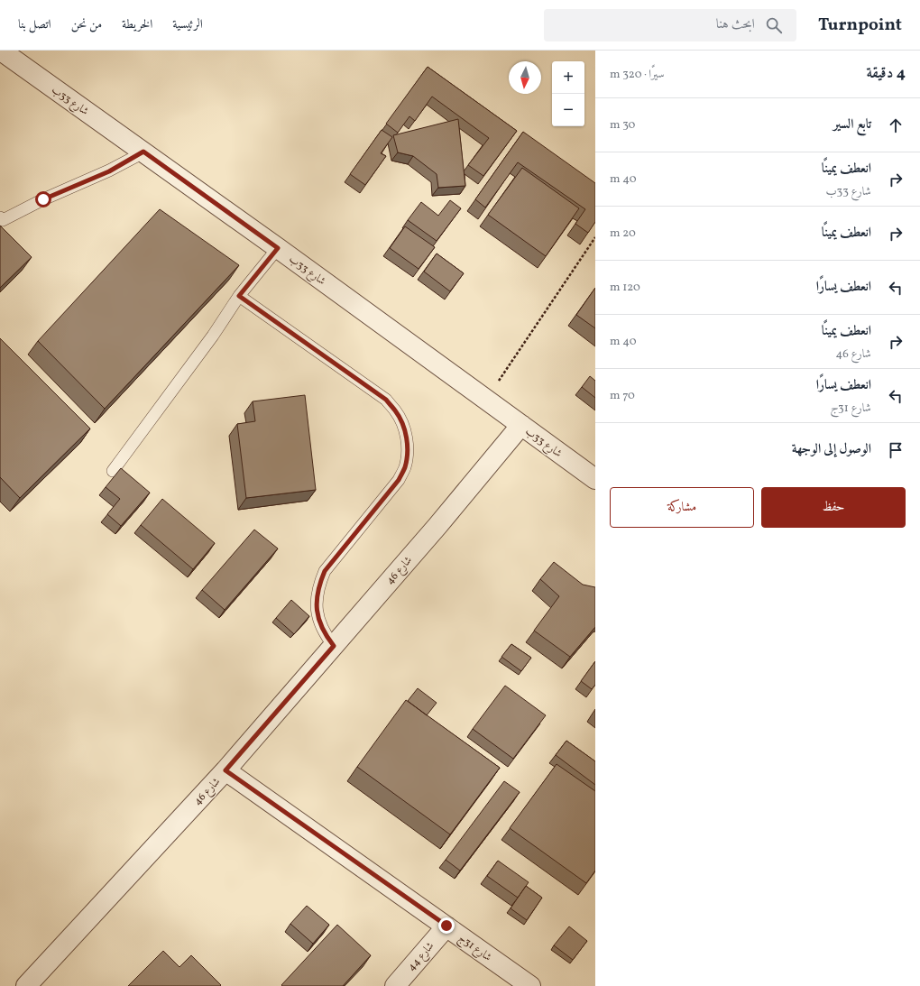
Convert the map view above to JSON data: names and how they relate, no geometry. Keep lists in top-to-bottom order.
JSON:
{
  "streets": {
    "street": [
      "شارع 33ب",
      "شارع 46",
      "شارع 31ج",
      "شارع 44"
    ]
  },
  "crossings": [
    ["شارع 33ب", "شارع 46"],
    ["شارع 46", "شارع 31ج"],
    ["شارع 31ج", "شارع 44"]
  ],
  "north": "bottom",
  "page": {
    "header": "Turnpoint",
    "search": "ابحث هنا",
    "nav": [
      "الرئيسية",
      "الخريطة",
      "من نحن",
      "اتصل بنا"
    ],
    "heading": ["4 دقيقة", "سيرًا · 320 m"],
    "map_buttons": ["+", "−"],
    "list": [
      ["تابع السير", "30 m"],
      ["انعطف يمينًا", "شارع 33ب", "40 m"],
      ["انعطف يمينًا", "20 m"],
      ["انعطف يسارًا", "120 m"],
      ["انعطف يمينًا", "شارع 46", "40 m"],
      ["انعطف يسارًا", "شارع 31ج", "70 m"],
      "الوصول إلى الوجهة"
    ],
    "buttons": ["حفظ", "مشاركة"]
  }
}
